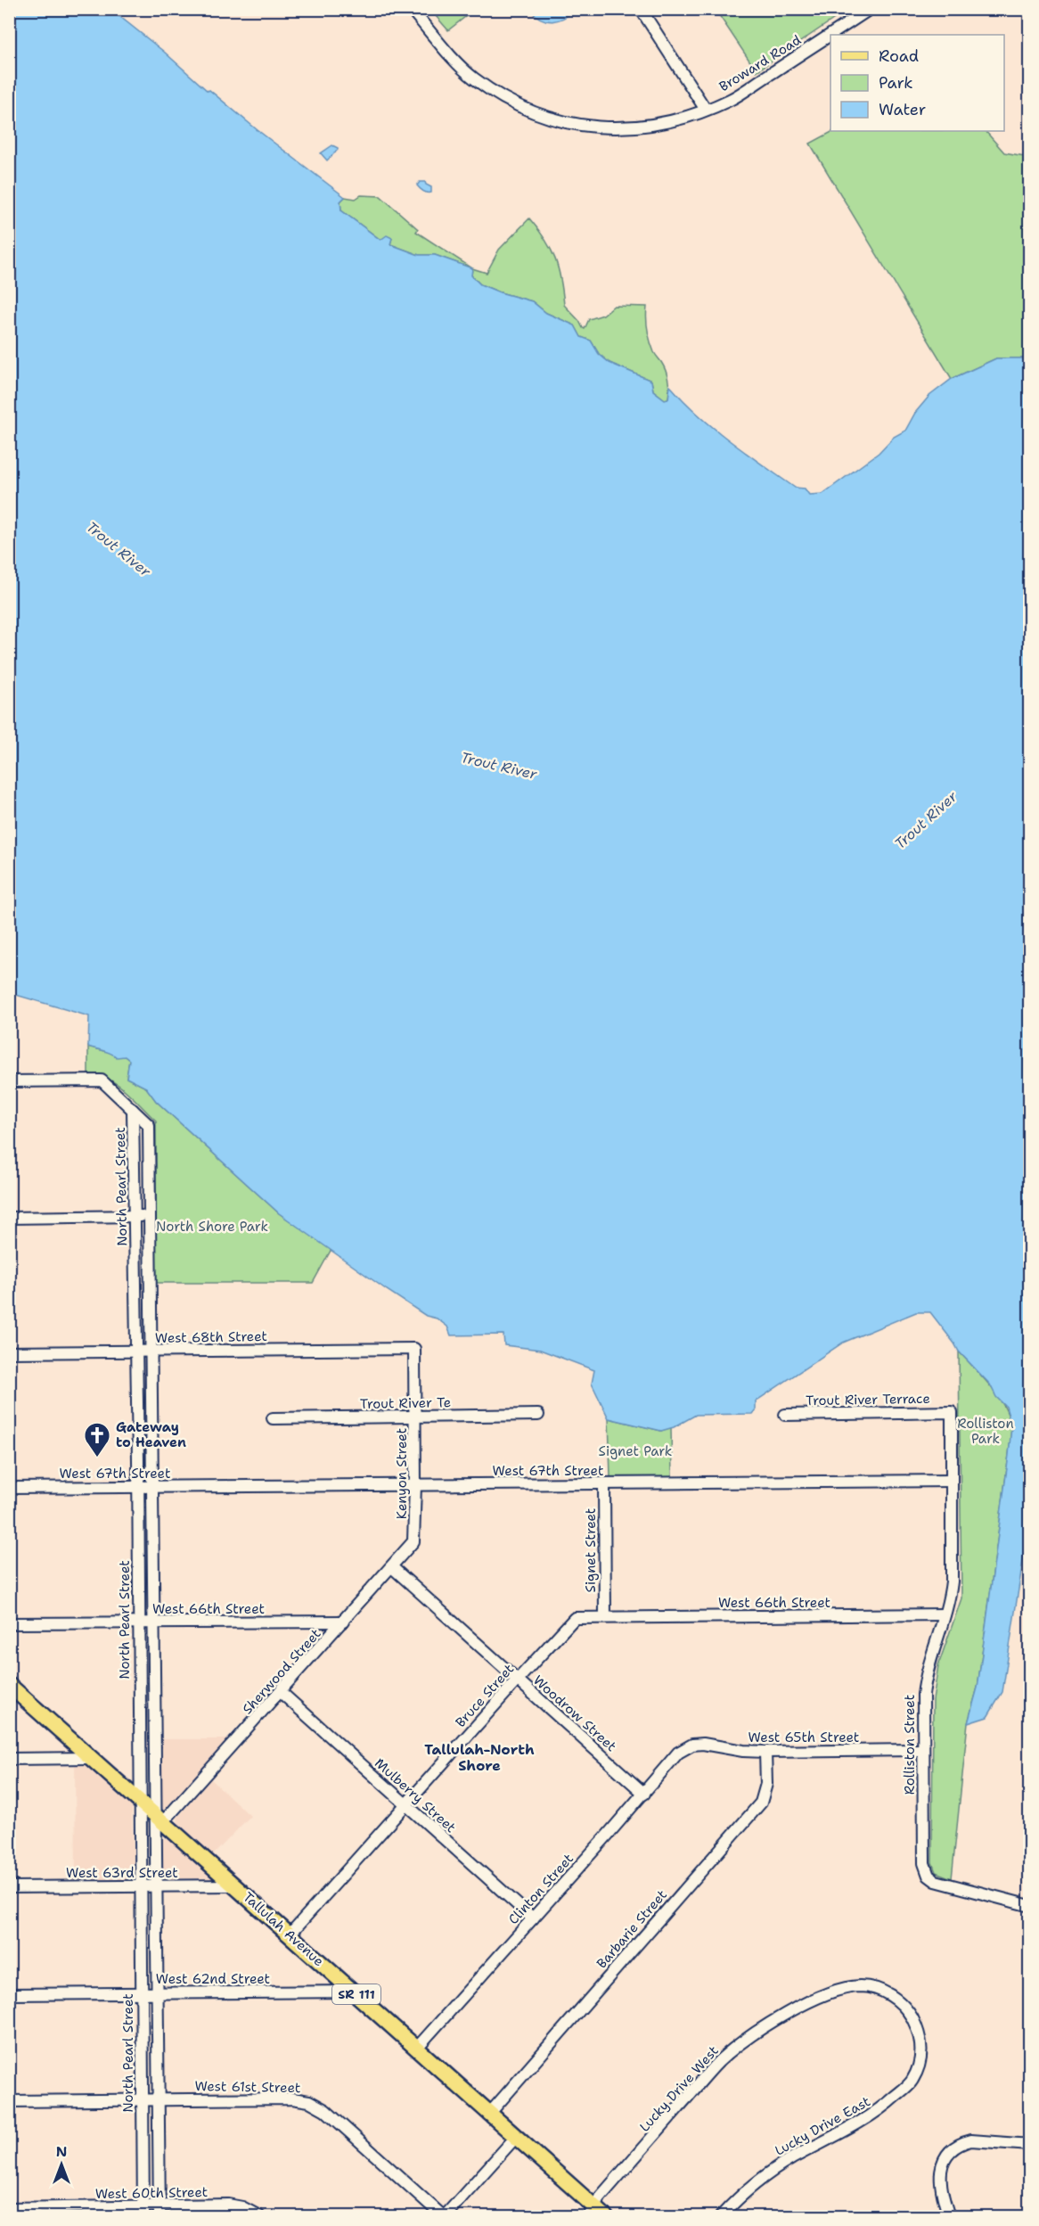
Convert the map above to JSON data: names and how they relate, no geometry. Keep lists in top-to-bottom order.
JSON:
{
  "streets": {
    "main road": ["Tallulah Avenue", "SR 111"],
    "street": [
      "Broward Road",
      "North Pearl Street",
      "West 68th Street",
      "Trout River Terrace",
      "Trout River Te",
      "West 67th Street",
      "Kenyon Street",
      "Signet Street",
      "West 66th Street",
      "Sherwood Street",
      "Bruce Street",
      "Woodrow Street",
      "West 65th Street",
      "Rolliston Street",
      "Mulberry Street",
      "West 63rd Street",
      "Clinton Street",
      "Barbarie Street",
      "West 62nd Street",
      "West 61st Street",
      "Lucky Drive West",
      "Lucky Drive East",
      "West 60th Street"
    ]
  },
  "crossings": [
    ["North Pearl Street", "West 68th Street"],
    ["North Pearl Street", "West 67th Street"],
    ["North Pearl Street", "West 66th Street"],
    ["North Pearl Street", "Sherwood Street"],
    ["North Pearl Street", "West 63rd Street"],
    ["North Pearl Street", "Tallulah Avenue"],
    ["North Pearl Street", "West 62nd Street"],
    ["North Pearl Street", "West 61st Street"],
    ["North Pearl Street", "West 60th Street"],
    ["West 68th Street", "Kenyon Street"],
    ["Trout River Terrace", "West 67th Street"],
    ["Trout River Te", "Kenyon Street"],
    ["West 67th Street", "Kenyon Street"],
    ["West 67th Street", "Signet Street"],
    ["Kenyon Street", "Sherwood Street"],
    ["Signet Street", "West 66th Street"],
    ["Signet Street", "Bruce Street"],
    ["West 66th Street", "Sherwood Street"],
    ["West 66th Street", "Bruce Street"],
    ["West 66th Street", "Rolliston Street"],
    ["Sherwood Street", "Woodrow Street"],
    ["Sherwood Street", "Mulberry Street"],
    ["Sherwood Street", "Tallulah Avenue"],
    ["Bruce Street", "Woodrow Street"],
    ["Bruce Street", "Mulberry Street"],
    ["Bruce Street", "Tallulah Avenue"],
    ["Woodrow Street", "Clinton Street"],
    ["West 65th Street", "Rolliston Street"],
    ["West 65th Street", "Clinton Street"],
    ["West 65th Street", "Barbarie Street"],
    ["Mulberry Street", "Clinton Street"],
    ["West 63rd Street", "Tallulah Avenue"],
    ["Clinton Street", "Tallulah Avenue"],
    ["Tallulah Avenue", "Barbarie Street"],
    ["Tallulah Avenue", "West 62nd Street"],
    ["Tallulah Avenue", "Lucky Drive West"],
    ["Lucky Drive West", "Lucky Drive East"]
  ],
  "districts": ["Tallulah-North Shore"],
  "water": ["Trout River"],
  "parks": ["North Shore Park", "Rolliston Park", "Signet Park"],
  "places": {
    "church": ["Gateway to Heaven"]
  },
  "legend": ["Road", "Park", "Water"],
  "north": "top"
}
